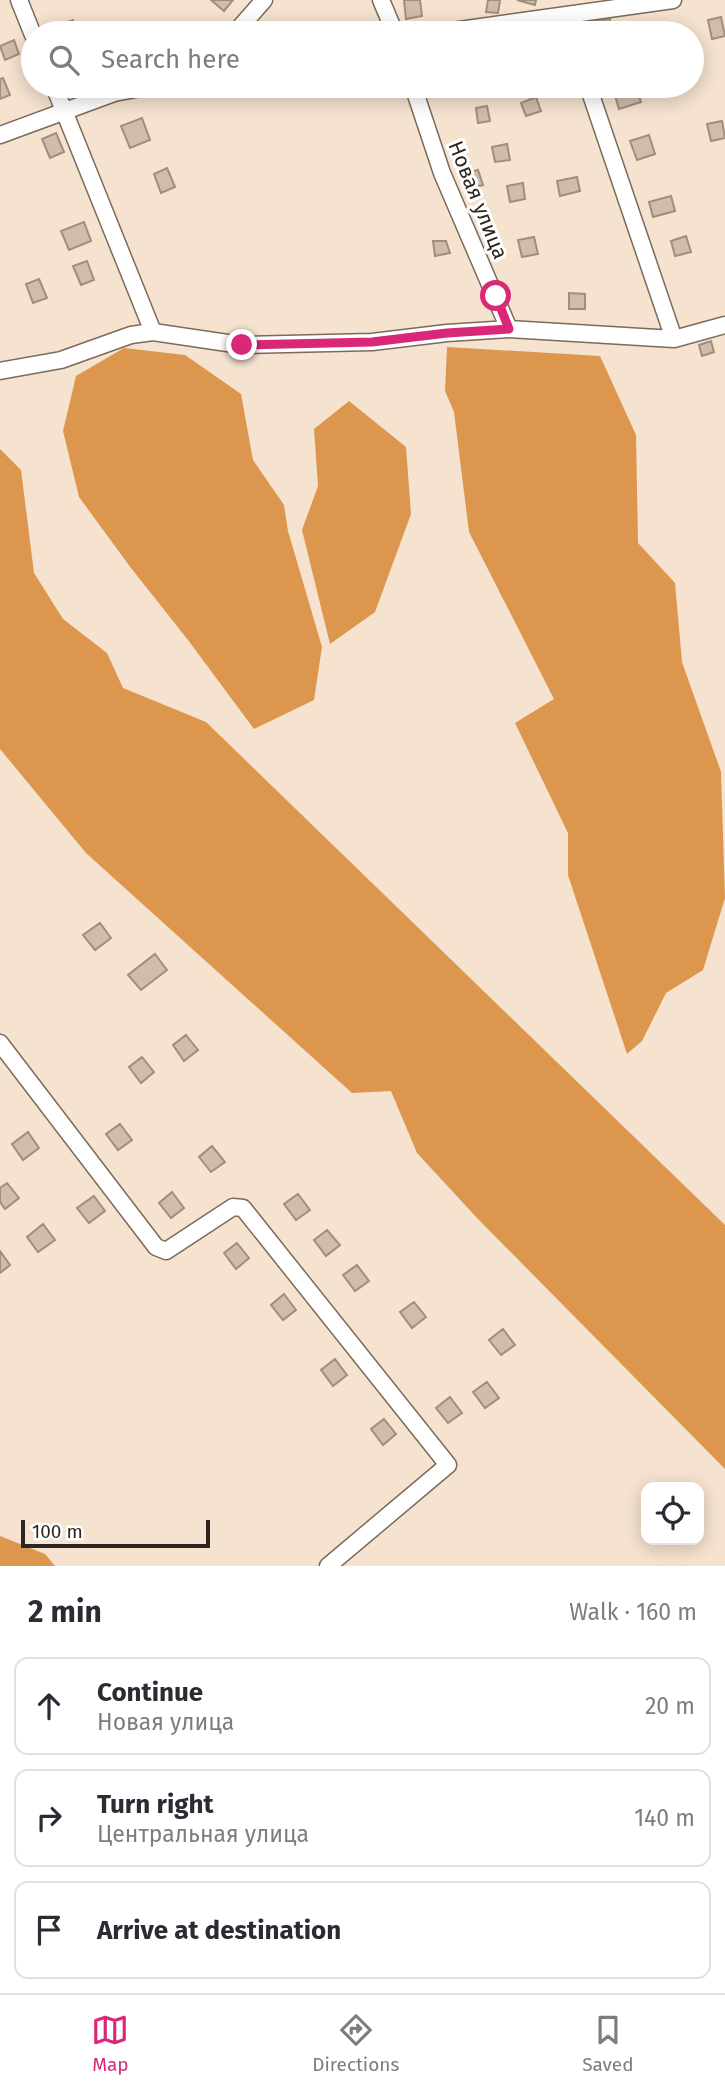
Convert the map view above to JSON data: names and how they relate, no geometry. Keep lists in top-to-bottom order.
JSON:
{
  "streets": {
    "street": ["Новая улица"]
  },
  "scale_bar": "100 m",
  "page": {
    "search": "Search here",
    "scale": "100 m",
    "heading": ["2 min", "Walk · 160 m"],
    "list": [
      ["Continue", "Новая улица", "20 m"],
      ["Turn right", "Центральная улица", "140 m"],
      "Arrive at destination"
    ],
    "nav": ["Map", "Directions", "Saved"]
  }
}
